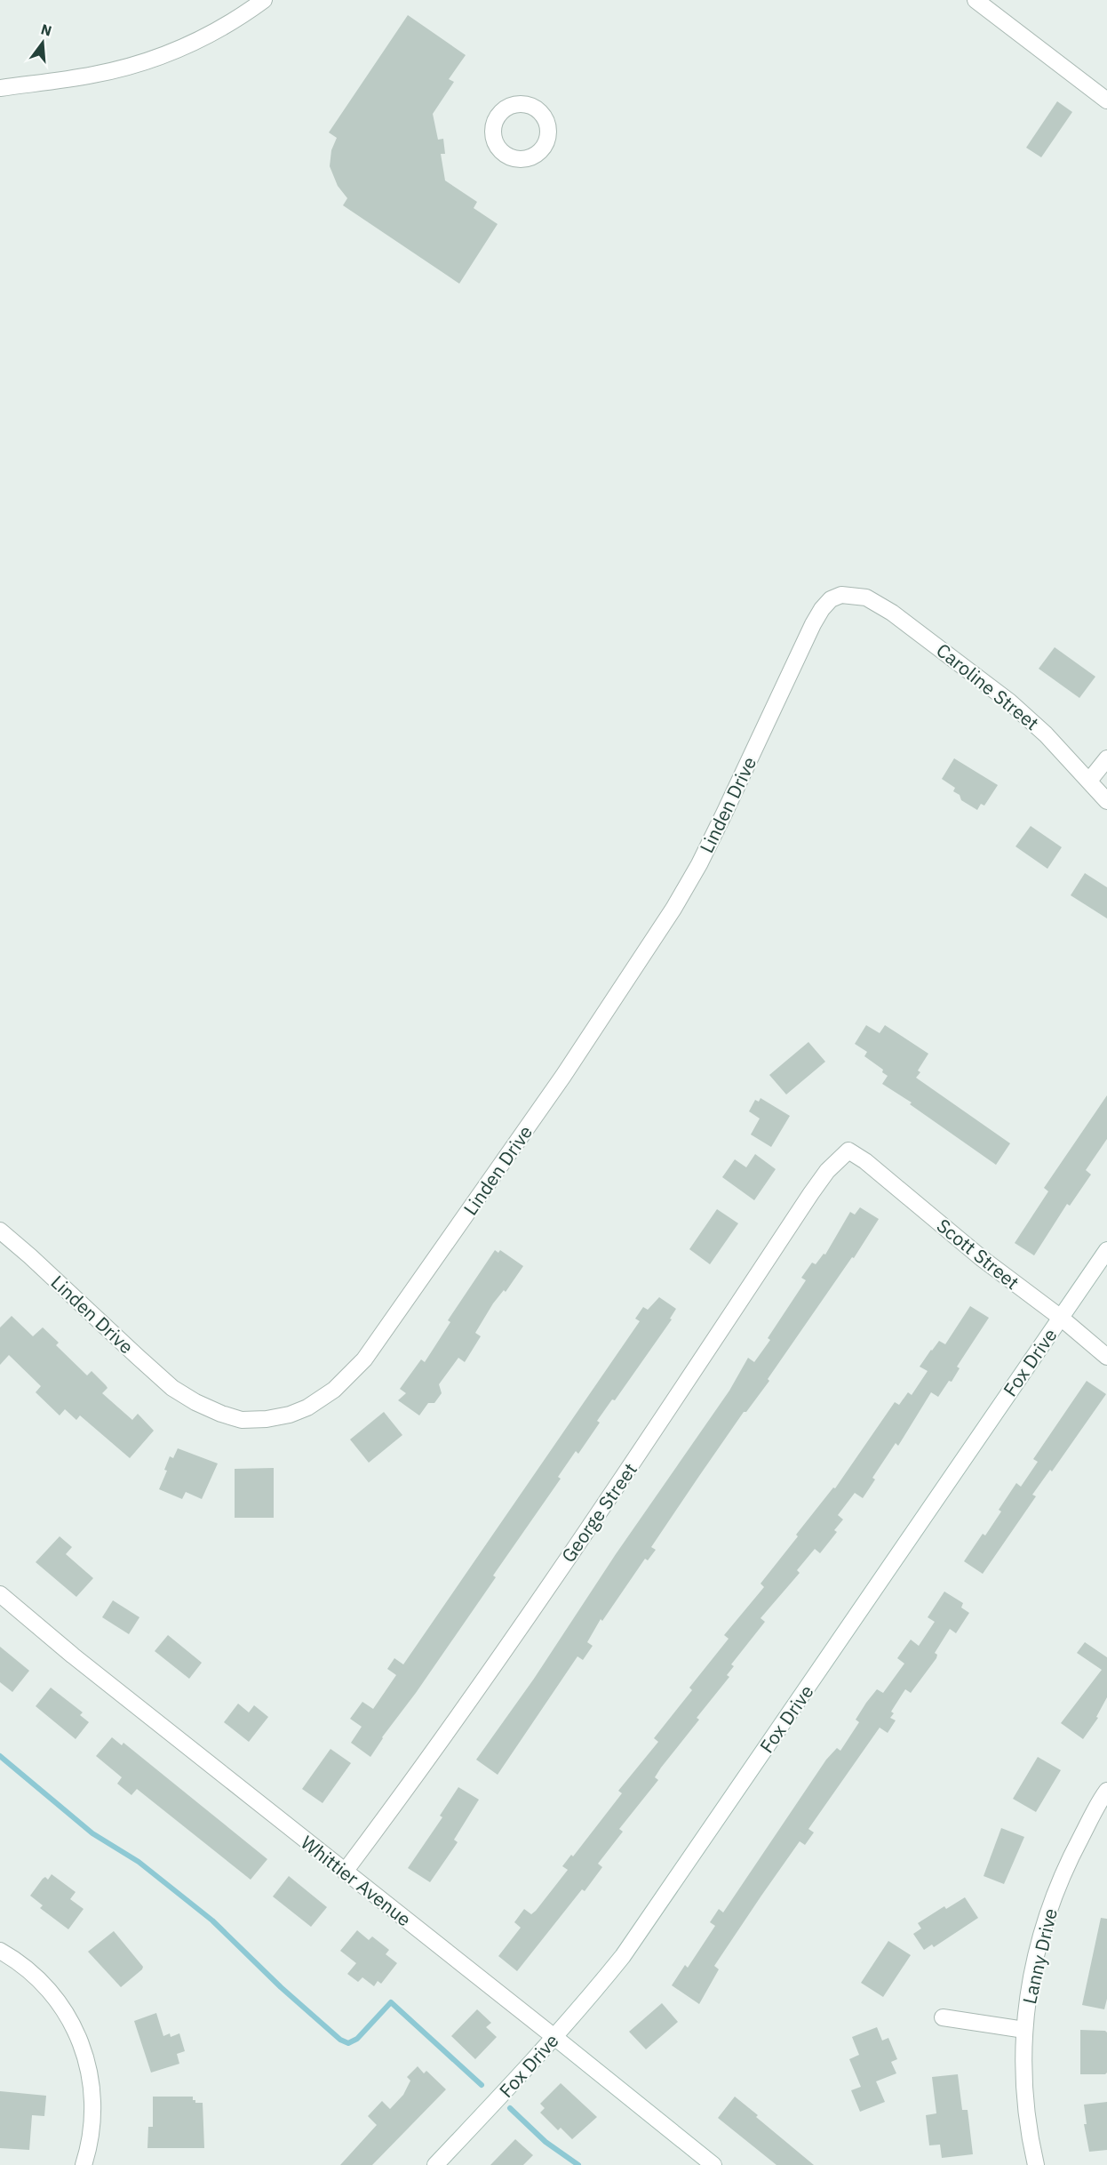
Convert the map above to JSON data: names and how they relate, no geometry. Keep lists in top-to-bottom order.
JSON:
{
  "streets": {
    "street": [
      "Caroline Street",
      "Linden Drive",
      "Scott Street",
      "Fox Drive",
      "George Street",
      "Whittier Avenue",
      "Lanny Drive"
    ]
  },
  "crossings": [
    ["Caroline Street", "Linden Drive"],
    ["Scott Street", "Fox Drive"],
    ["Scott Street", "George Street"],
    ["Fox Drive", "Whittier Avenue"],
    ["George Street", "Whittier Avenue"]
  ],
  "north": "top"
}
